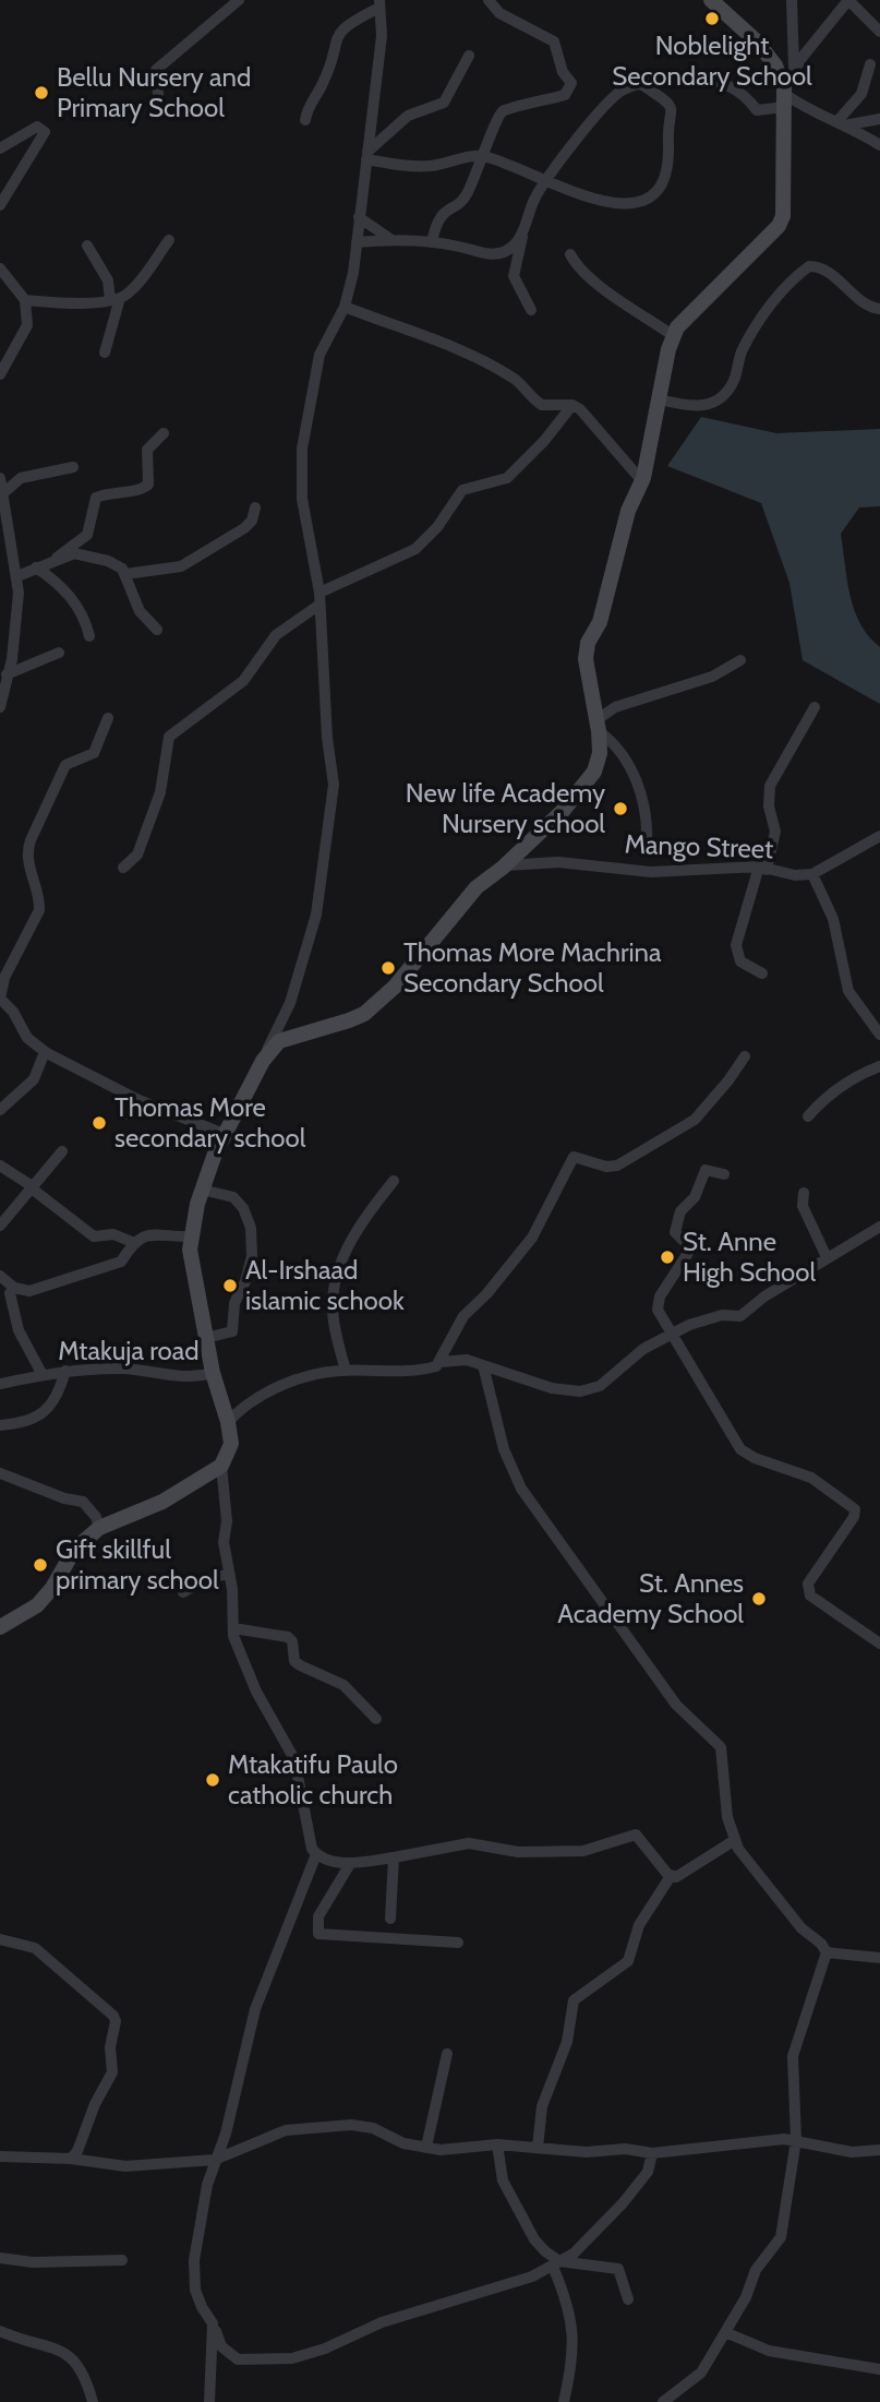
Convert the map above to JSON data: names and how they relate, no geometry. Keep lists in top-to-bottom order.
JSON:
{
  "streets": {
    "street": ["Mango Street", "Mtakuja road"]
  },
  "places": [
    "Noblelight Secondary School",
    "Bellu Nursery and Primary School",
    "New life Academy Nursery school",
    "Thomas More Machrina Secondary School",
    "Thomas More secondary school",
    "St. Anne High School",
    "Al-Irshaad islamic schook",
    "Gift skillful primary school",
    "St. Annes Academy School",
    "Mtakatifu Paulo catholic church"
  ]
}
